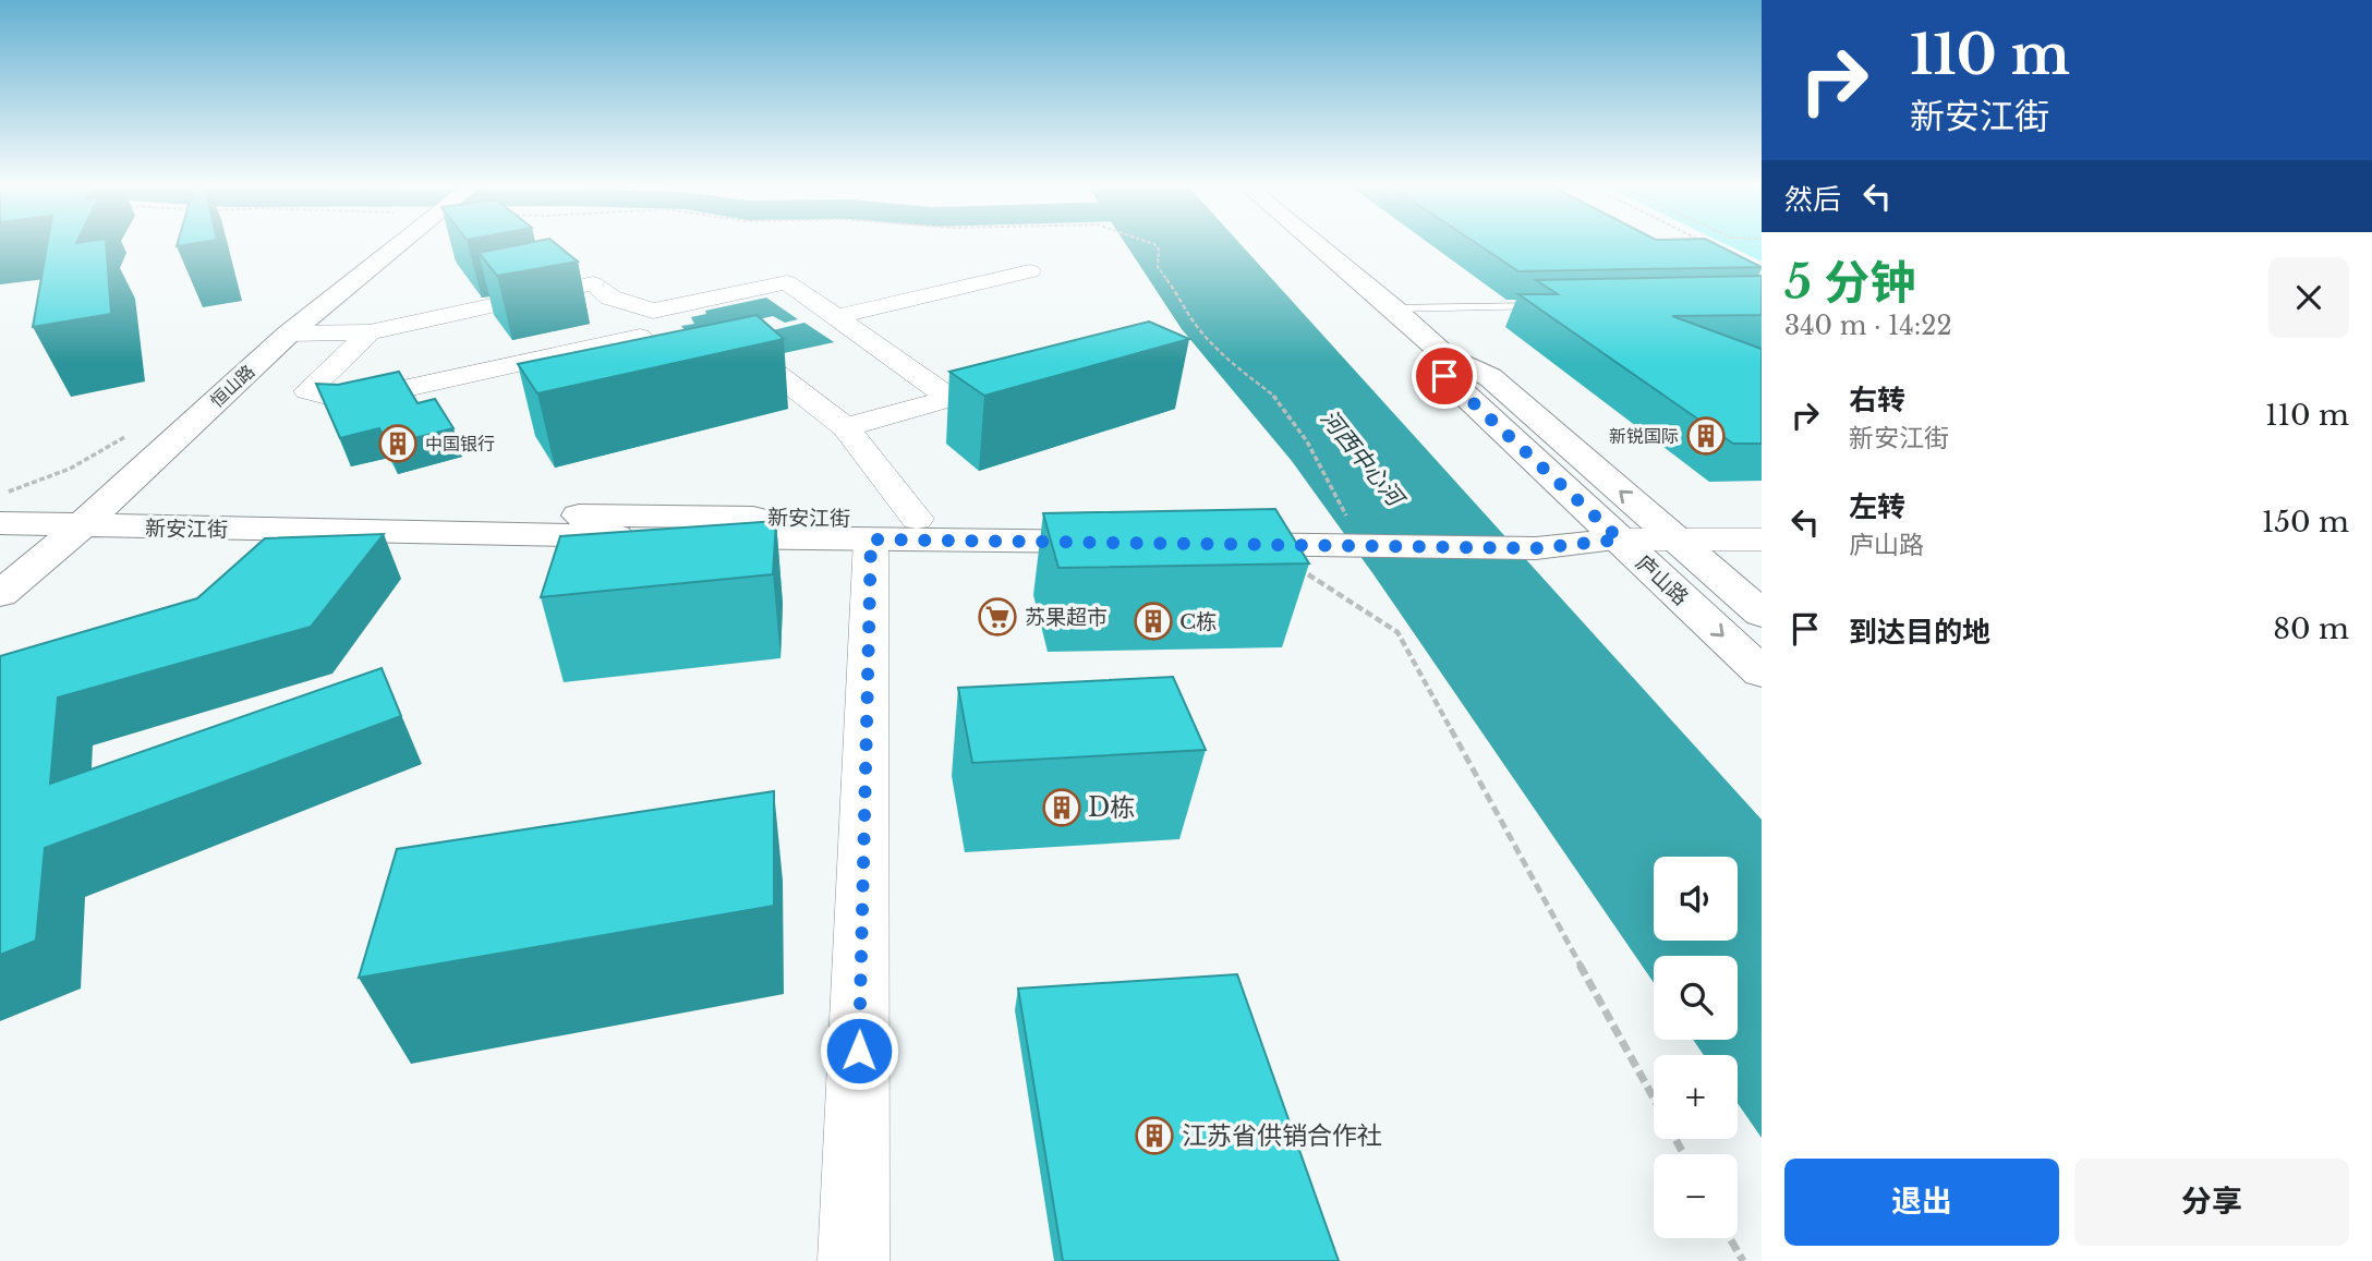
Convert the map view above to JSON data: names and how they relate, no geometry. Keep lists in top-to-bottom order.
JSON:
{
  "streets": {
    "street": ["恒山路", "新安江街", "庐山路"]
  },
  "crossings": [
    ["恒山路", "新安江街"]
  ],
  "water": ["河西中心河"],
  "places": {
    "building": [
      "新锐国际",
      "中国银行",
      "C栋",
      "D栋",
      "江苏省供销合作社"
    ],
    "supermarket": ["苏果超市"]
  },
  "page": {
    "turn": ["110 m", "新安江街"],
    "then": "然后",
    "heading": ["5 分钟", "340 m · 14:22"],
    "list": [
      {
        "name": "右转",
        "note": "新安江街",
        "value": "110 m"
      },
      {
        "name": "左转",
        "note": "庐山路",
        "value": "150 m"
      },
      {
        "name": "到达目的地",
        "value": "80 m"
      }
    ],
    "map_buttons": ["+", "−"],
    "buttons": ["退出", "分享"]
  }
}
